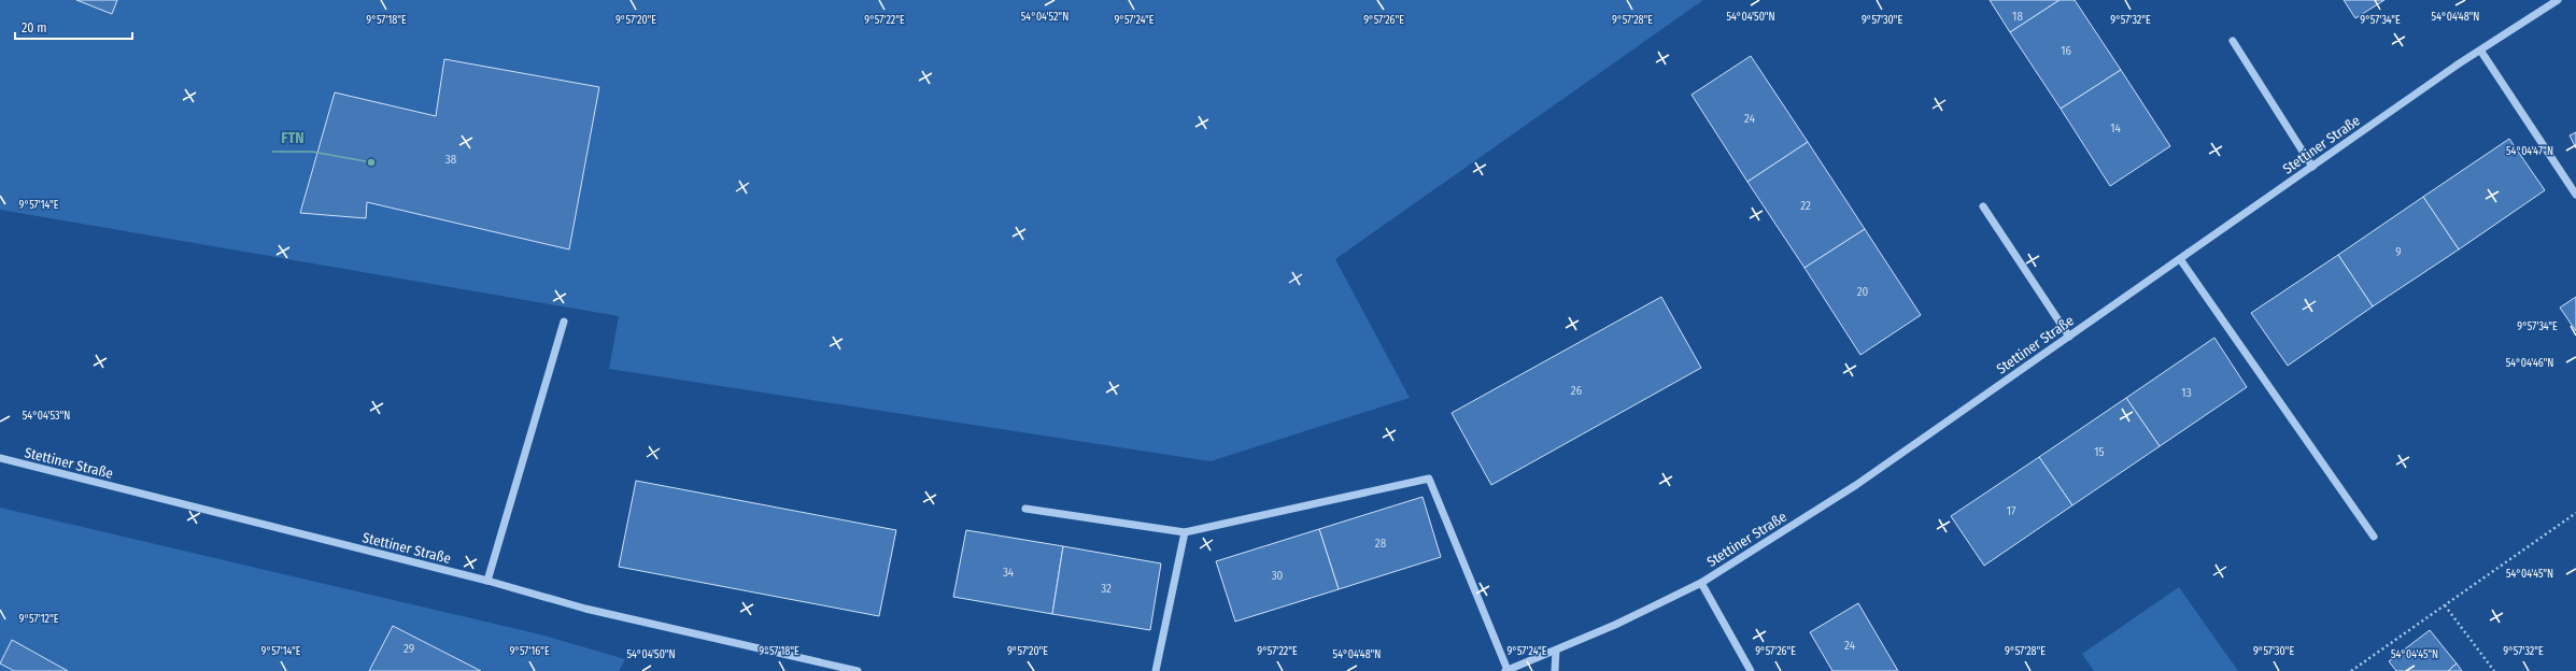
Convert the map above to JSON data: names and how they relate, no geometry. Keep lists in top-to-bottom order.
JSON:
{
  "streets": {
    "street": ["Stettiner Straße"]
  },
  "places": ["FTN"],
  "house_numbers": [
    "18",
    "16",
    "24",
    "14",
    "38",
    "22",
    "9",
    "20",
    "26",
    "13",
    "15",
    "17",
    "28",
    "34",
    "30",
    "32",
    "24",
    "29"
  ],
  "scale_bar": "20 m",
  "coordinates": [
    "54°04'48\"N",
    "54°04'52\"N",
    "54°04'50\"N",
    "9°57'18\"E",
    "9°57'20\"E",
    "9°57'22\"E",
    "9°57'24\"E",
    "9°57'26\"E",
    "9°57'28\"E",
    "9°57'30\"E",
    "9°57'32\"E",
    "9°57'34\"E",
    "54°04'47\"N",
    "9°57'14\"E",
    "54°04'46\"N",
    "54°04'53\"N",
    "54°04'45\"N",
    "9°57'12\"E",
    "9°57'16\"E"
  ]
}
